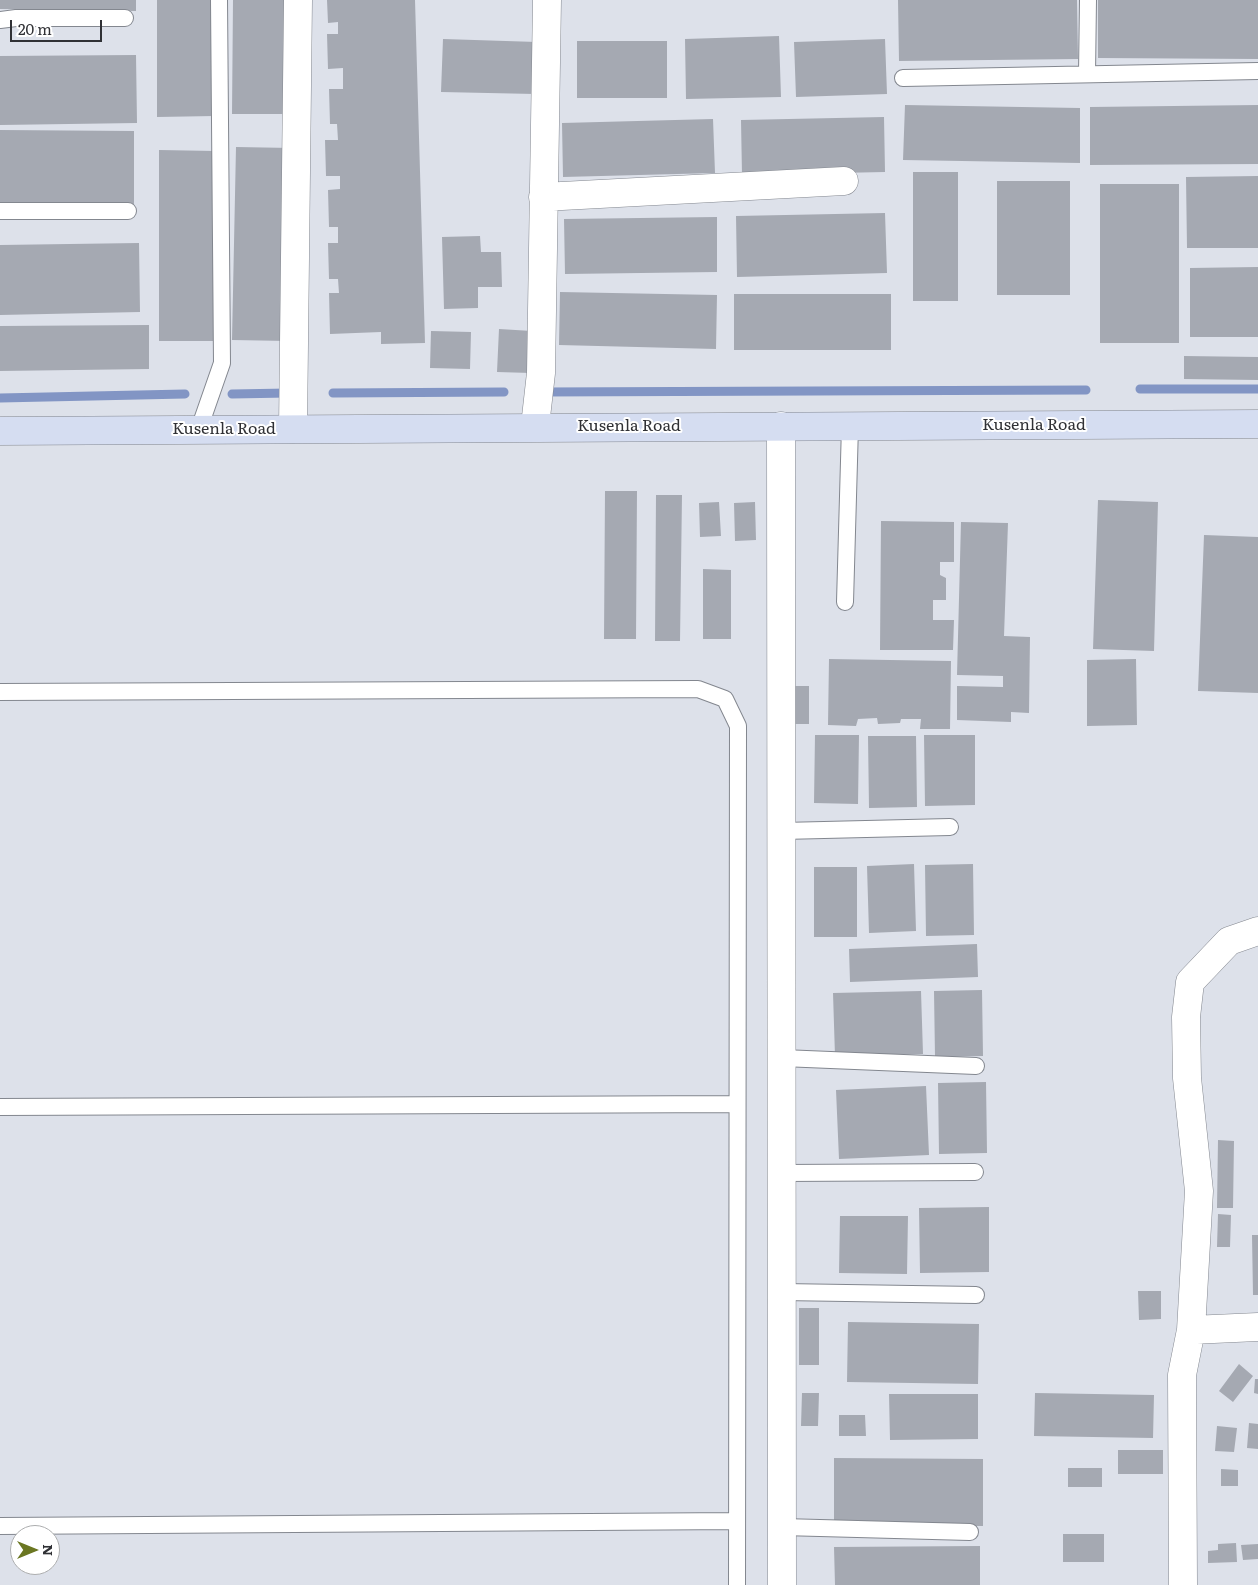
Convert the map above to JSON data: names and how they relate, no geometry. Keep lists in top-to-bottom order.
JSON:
{
  "streets": {
    "main road": ["Kusenla Road"]
  },
  "scale_bar": "20 m",
  "north": "right"
}
